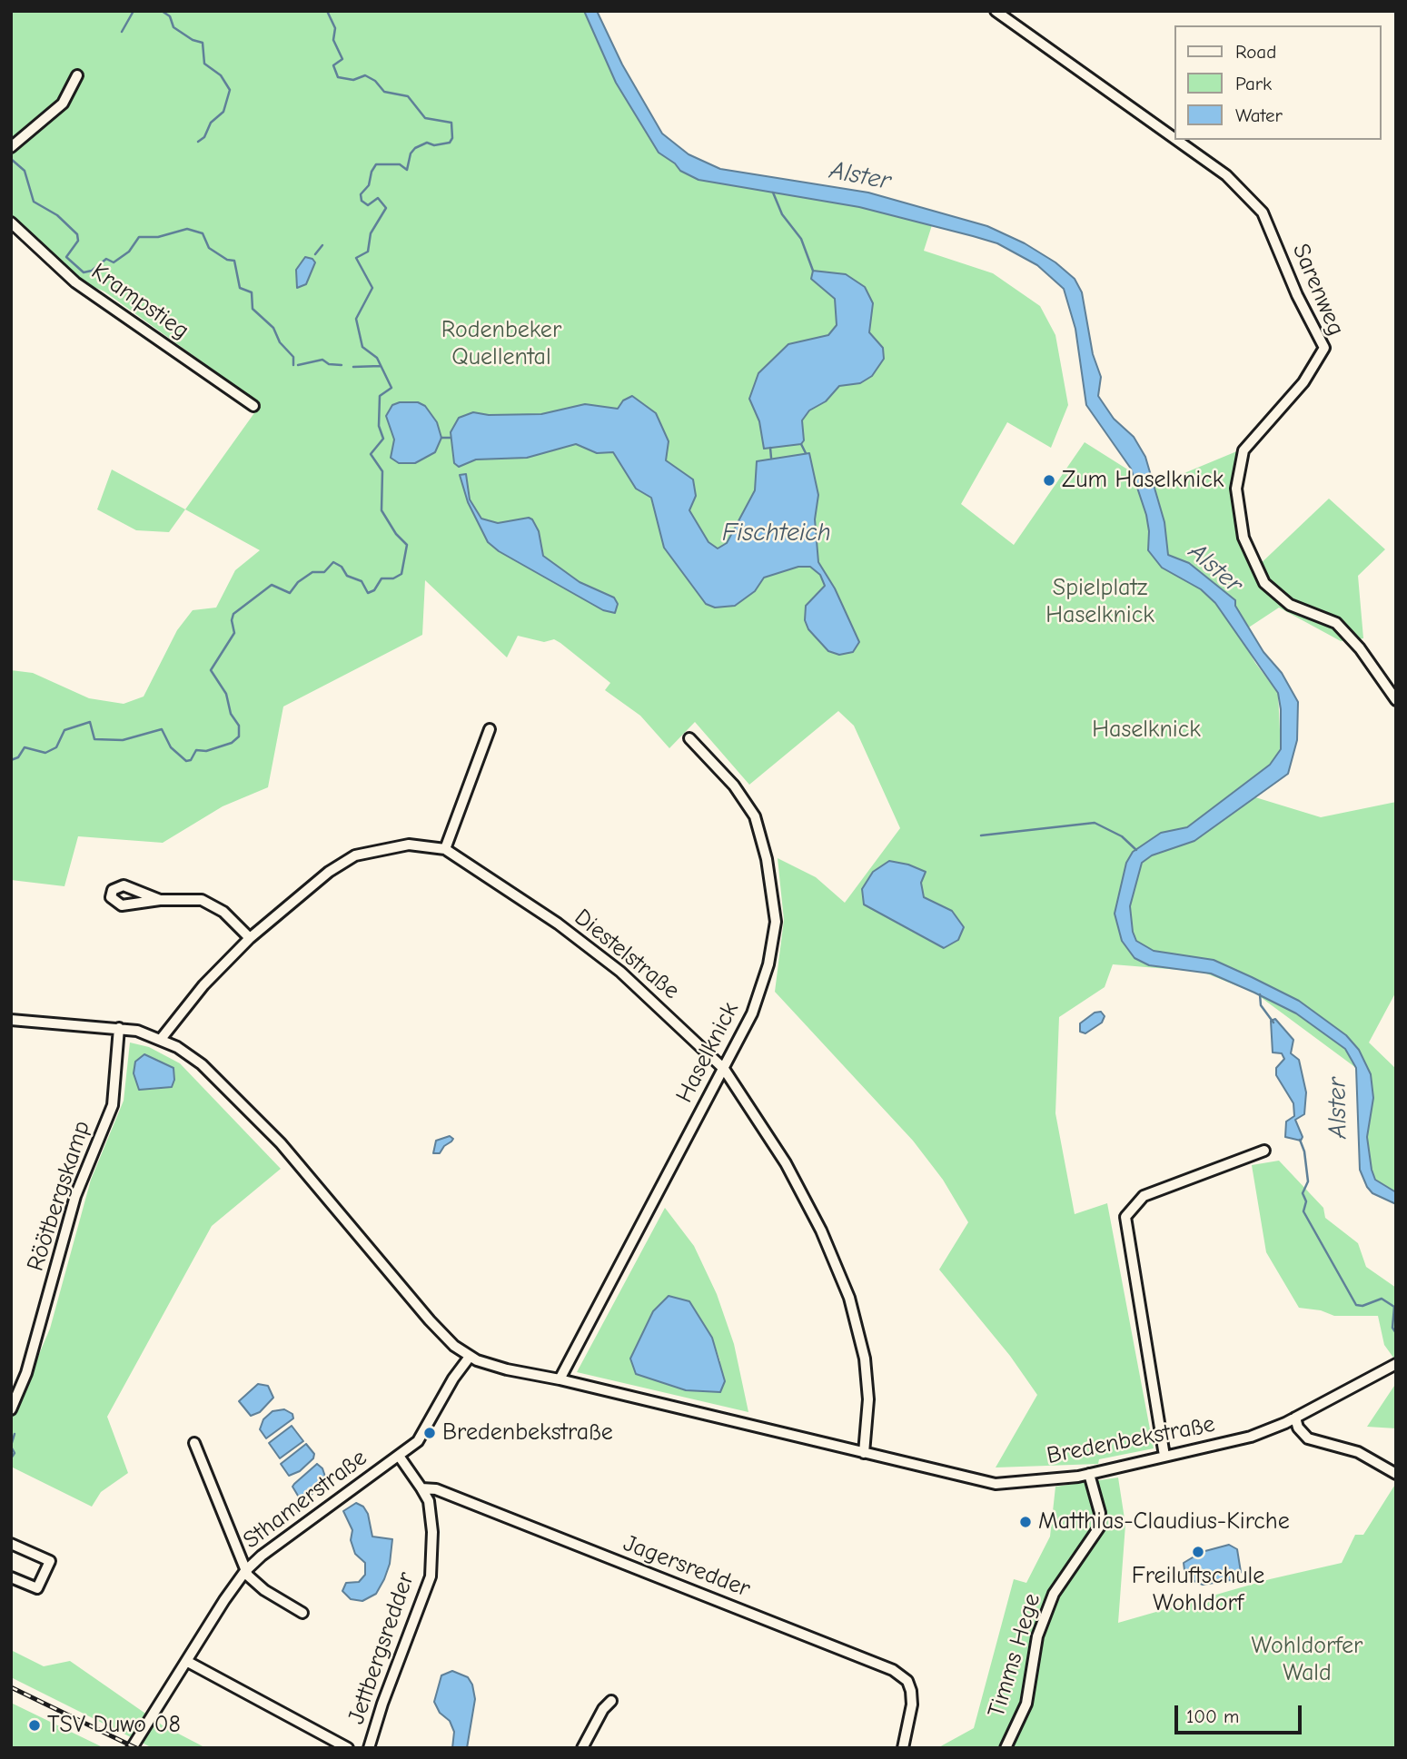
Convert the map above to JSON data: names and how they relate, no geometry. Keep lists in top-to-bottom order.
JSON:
{
  "streets": {
    "street": [
      "Sarenweg",
      "Krampstieg",
      "Diestelstraße",
      "Haselknick",
      "Röötbergskamp",
      "Bredenbekstraße",
      "Sthamerstraße",
      "Jagersredder",
      "Jettbergsredder",
      "Timms Hege"
    ]
  },
  "crossings": [
    ["Diestelstraße", "Haselknick"],
    ["Diestelstraße", "Bredenbekstraße"],
    ["Haselknick", "Bredenbekstraße"],
    ["Röötbergskamp", "Bredenbekstraße"],
    ["Bredenbekstraße", "Sthamerstraße"],
    ["Bredenbekstraße", "Timms Hege"],
    ["Jagersredder", "Jettbergsredder"]
  ],
  "water": ["Alster", "Fischteich"],
  "parks": [
    "Rodenbeker Quellental",
    "Spielplatz Haselknick",
    "Haselknick",
    "Wohldorfer Wald"
  ],
  "places": [
    "Zum Haselknick",
    "Bredenbekstraße",
    "Matthias-Claudius-Kirche",
    "Freiluftschule Wohldorf",
    "TSV Duwo 08"
  ],
  "legend": ["Road", "Park", "Water"],
  "scale_bar": "100 m"
}
